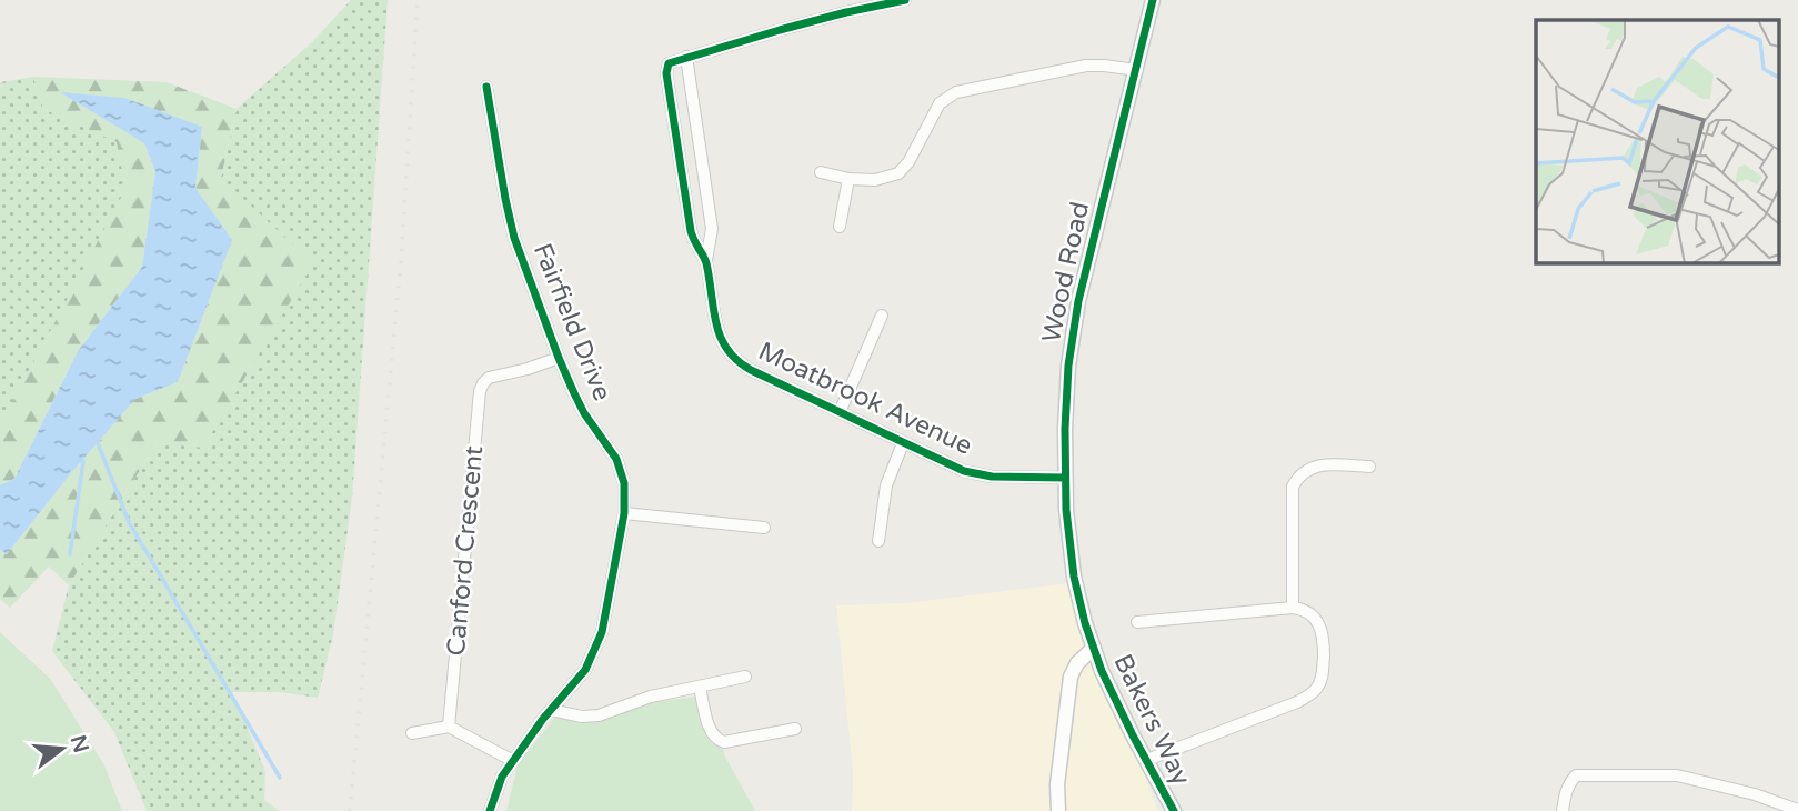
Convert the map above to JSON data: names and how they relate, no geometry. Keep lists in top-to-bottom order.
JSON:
{
  "streets": {
    "street": [
      "Wood Road",
      "Fairfield Drive",
      "Moatbrook Avenue",
      "Canford Crescent",
      "Bakers Way"
    ]
  },
  "crossings": [
    ["Wood Road", "Moatbrook Avenue"],
    ["Wood Road", "Bakers Way"],
    ["Fairfield Drive", "Canford Crescent"]
  ],
  "north": "right"
}
